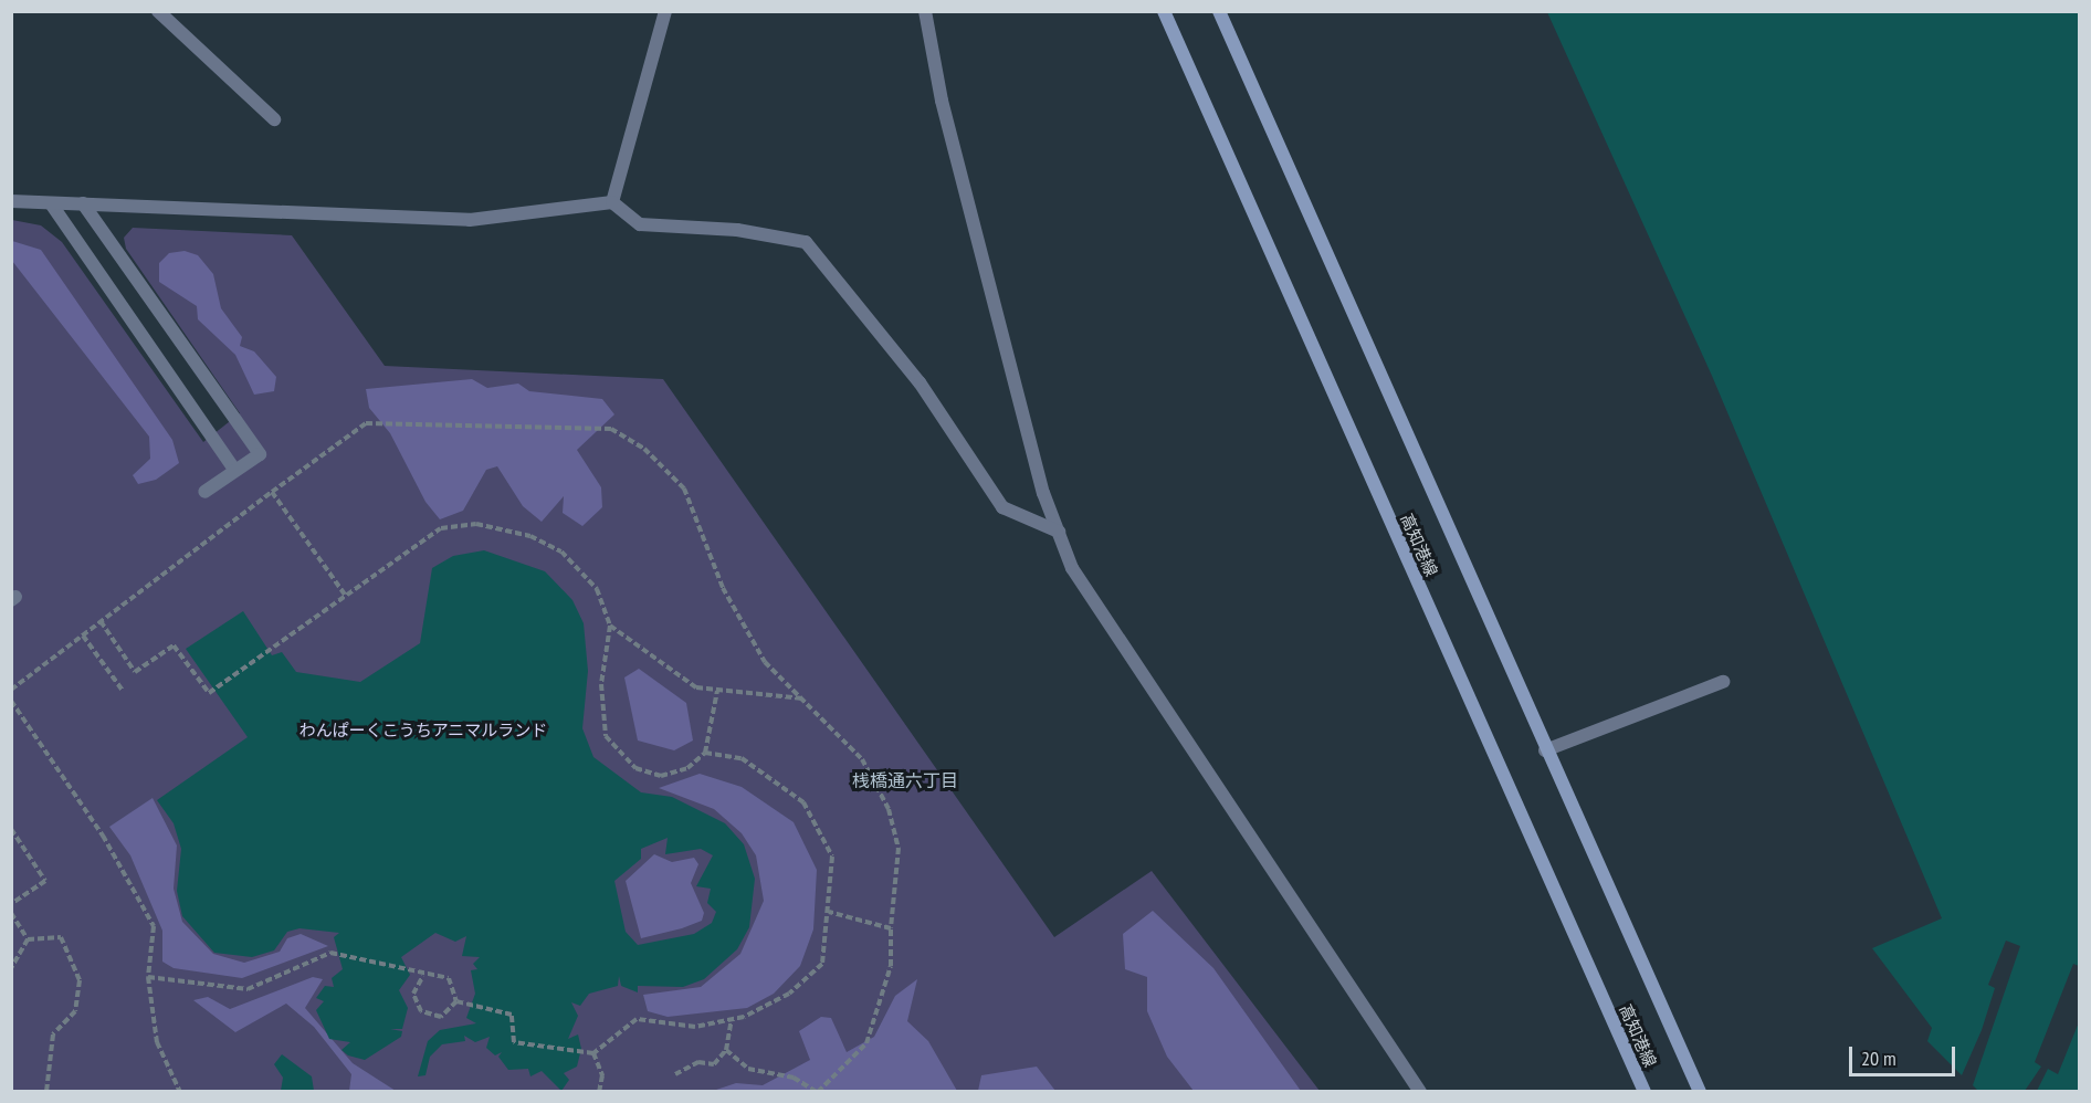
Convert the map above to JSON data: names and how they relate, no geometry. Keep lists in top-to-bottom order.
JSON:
{
  "streets": {
    "main road": ["高知港線"]
  },
  "districts": ["桟橋通六丁目"],
  "parks": ["わんぱーくこうちアニマルランド"],
  "scale_bar": "20 m"
}
